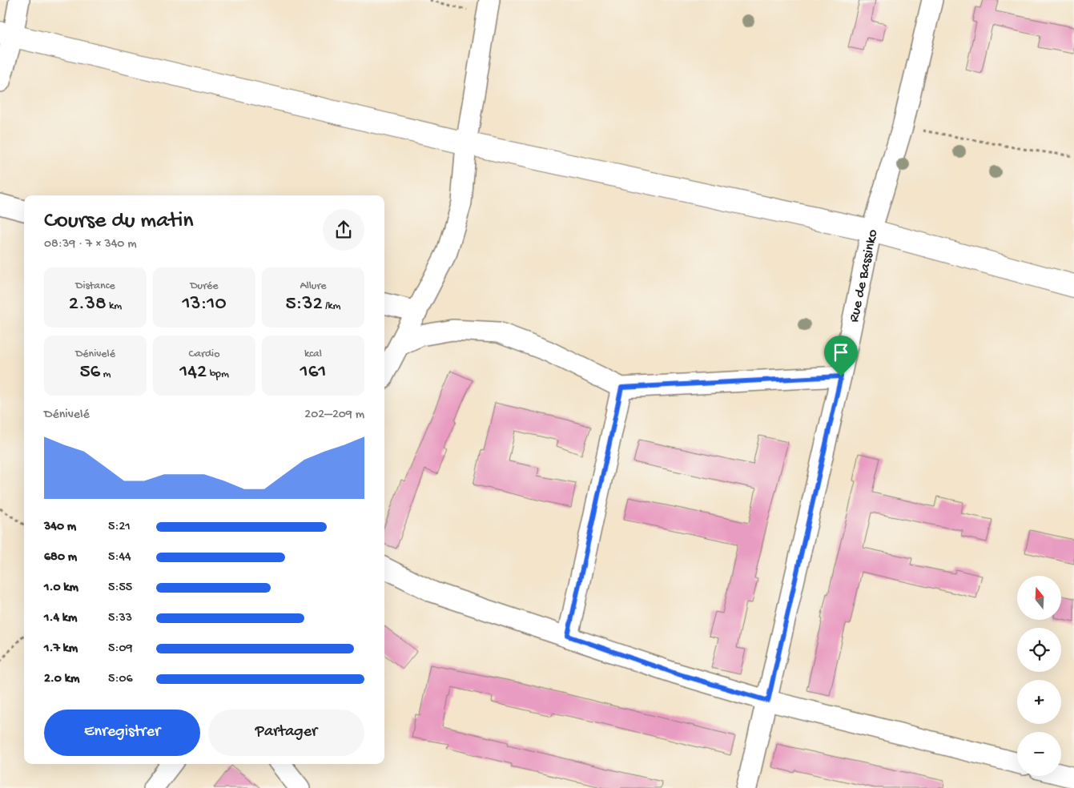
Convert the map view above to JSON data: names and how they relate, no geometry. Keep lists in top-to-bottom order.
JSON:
{
  "streets": {
    "street": ["Rue de Bassinko"]
  },
  "north": "top",
  "page": {
    "heading": ["Course du matin", "08:39 · 7 × 340 m"],
    "stats": [
      ["Distance", "2.38 km"],
      ["Durée", "13:10"],
      ["Allure", "5:32 /km"],
      ["Dénivelé", "56 m"],
      ["Cardio", "142 bpm"],
      ["kcal", "161"]
    ],
    "chart": ["Dénivelé", "202–209 m"],
    "list": [
      {
        "name": "340 m",
        "note": "5:21"
      },
      {
        "name": "680 m",
        "note": "5:44"
      },
      {
        "name": "1.0 km",
        "note": "5:55"
      },
      {
        "name": "1.4 km",
        "note": "5:33"
      },
      {
        "name": "1.7 km",
        "note": "5:09"
      },
      {
        "name": "2.0 km",
        "note": "5:06"
      }
    ],
    "map_buttons": ["+", "−"],
    "buttons": ["Enregistrer", "Partager"]
  }
}
